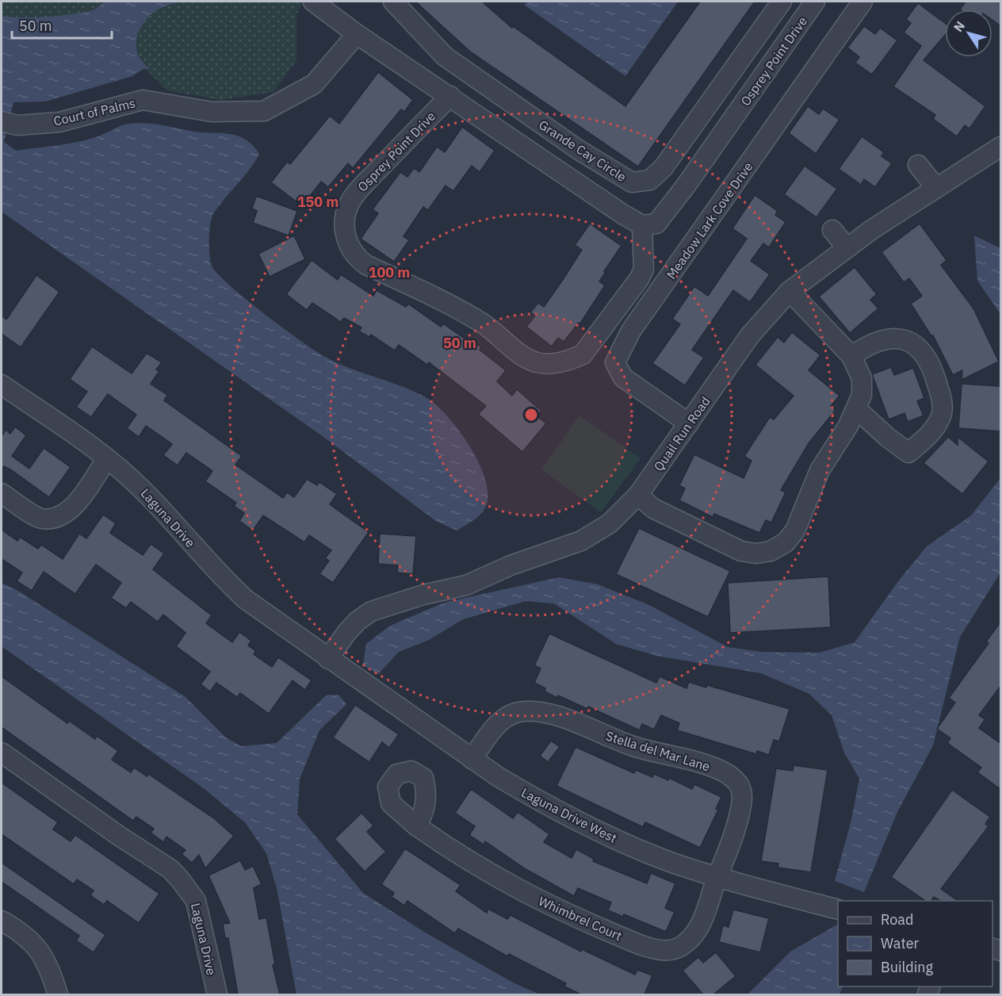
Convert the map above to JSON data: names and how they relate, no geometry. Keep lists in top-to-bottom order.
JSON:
{
  "streets": {
    "street": [
      "Osprey Point Drive",
      "Court of Palms",
      "Grande Cay Circle",
      "Meadow Lark Cove Drive",
      "Quail Run Road",
      "Laguna Drive",
      "Stella del Mar Lane",
      "Laguna Drive West",
      "Whimbrel Court"
    ]
  },
  "crossings": [
    ["Meadow Lark Cove Drive", "Quail Run Road"],
    ["Quail Run Road", "Laguna Drive"],
    ["Quail Run Road", "Laguna Drive West"],
    ["Laguna Drive", "Laguna Drive West"],
    ["Stella del Mar Lane", "Laguna Drive West"],
    ["Stella del Mar Lane", "Whimbrel Court"],
    ["Laguna Drive West", "Whimbrel Court"]
  ],
  "legend": ["Road", "Water", "Building"],
  "scale_bar": "50 m",
  "north": "top left",
  "rings": ["150 m", "100 m", "50 m"]
}
